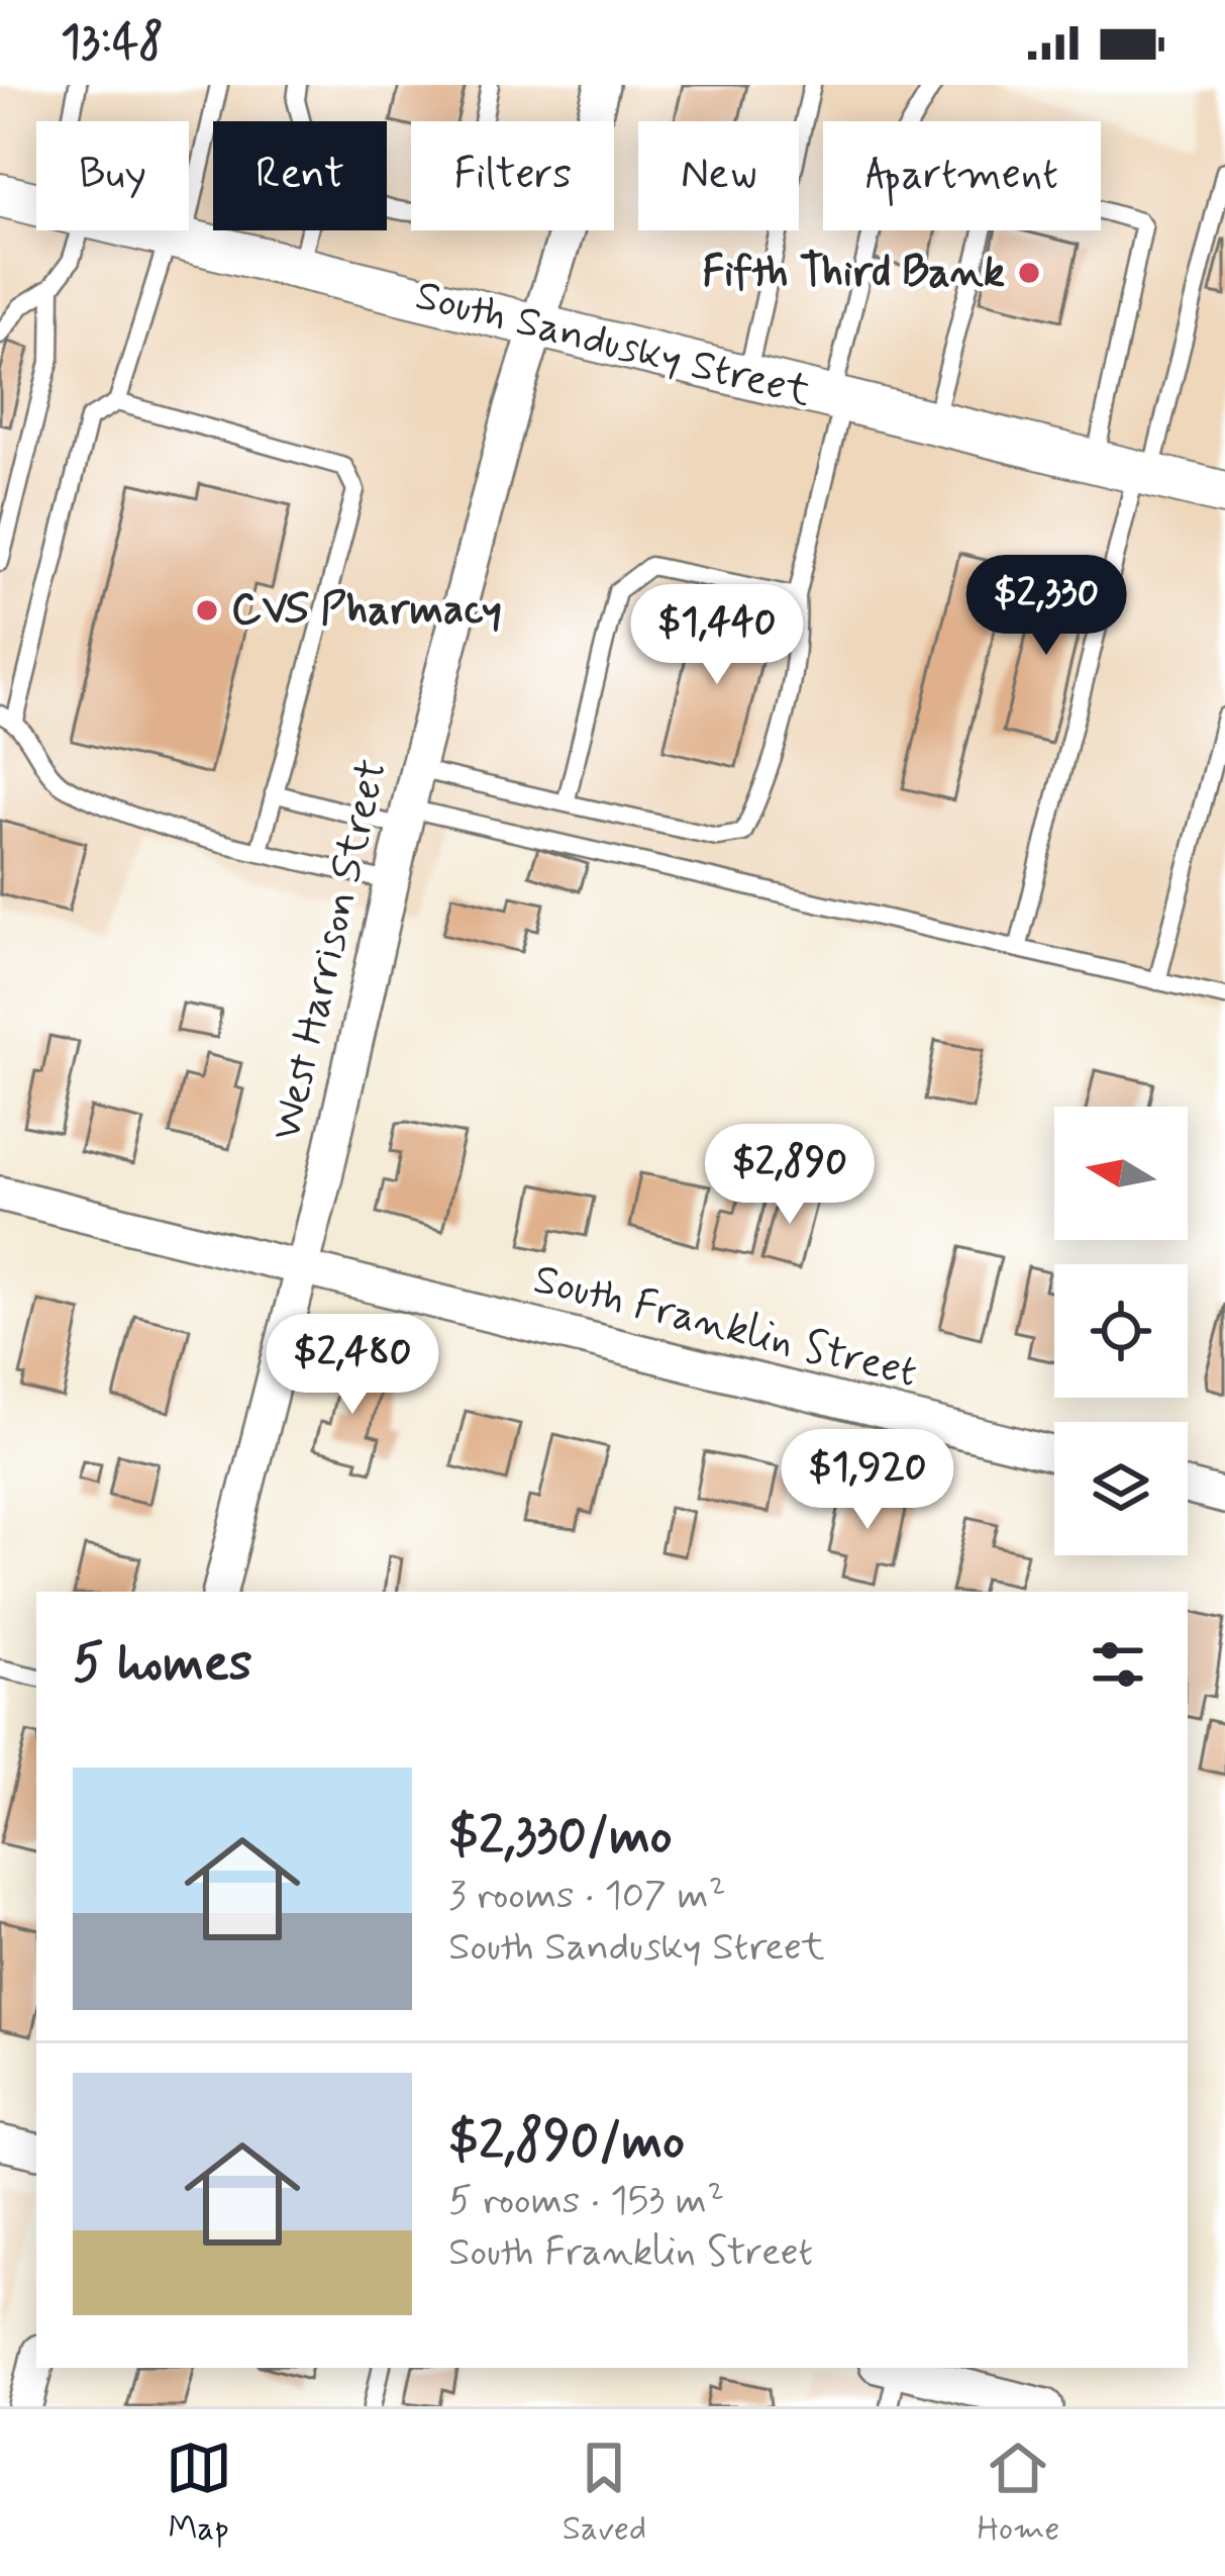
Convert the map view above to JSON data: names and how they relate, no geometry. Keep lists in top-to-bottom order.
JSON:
{
  "streets": {
    "street": ["South Sandusky Street", "West Harrison Street", "South Franklin Street"]
  },
  "crossings": [
    ["South Sandusky Street", "West Harrison Street"],
    ["West Harrison Street", "South Franklin Street"]
  ],
  "places": ["Fifth Third Bank", "CVS Pharmacy"],
  "north": "left",
  "page": {
    "status": "13:48",
    "chip": [
      "Buy",
      "Rent",
      "Filters",
      "New",
      "Apartment"
    ],
    "price": [
      "$2,330",
      "$1,440",
      "$2,890",
      "$2,480",
      "$1,920"
    ],
    "heading": "5 homes",
    "list": [
      {
        "name": "$2,330/mo",
        "note": "3 rooms · 107 m² · South Sandusky Street"
      },
      {
        "name": "$2,890/mo",
        "note": "5 rooms · 153 m² · South Franklin Street"
      }
    ],
    "tabs": ["Map", "Saved", "Home"]
  }
}
